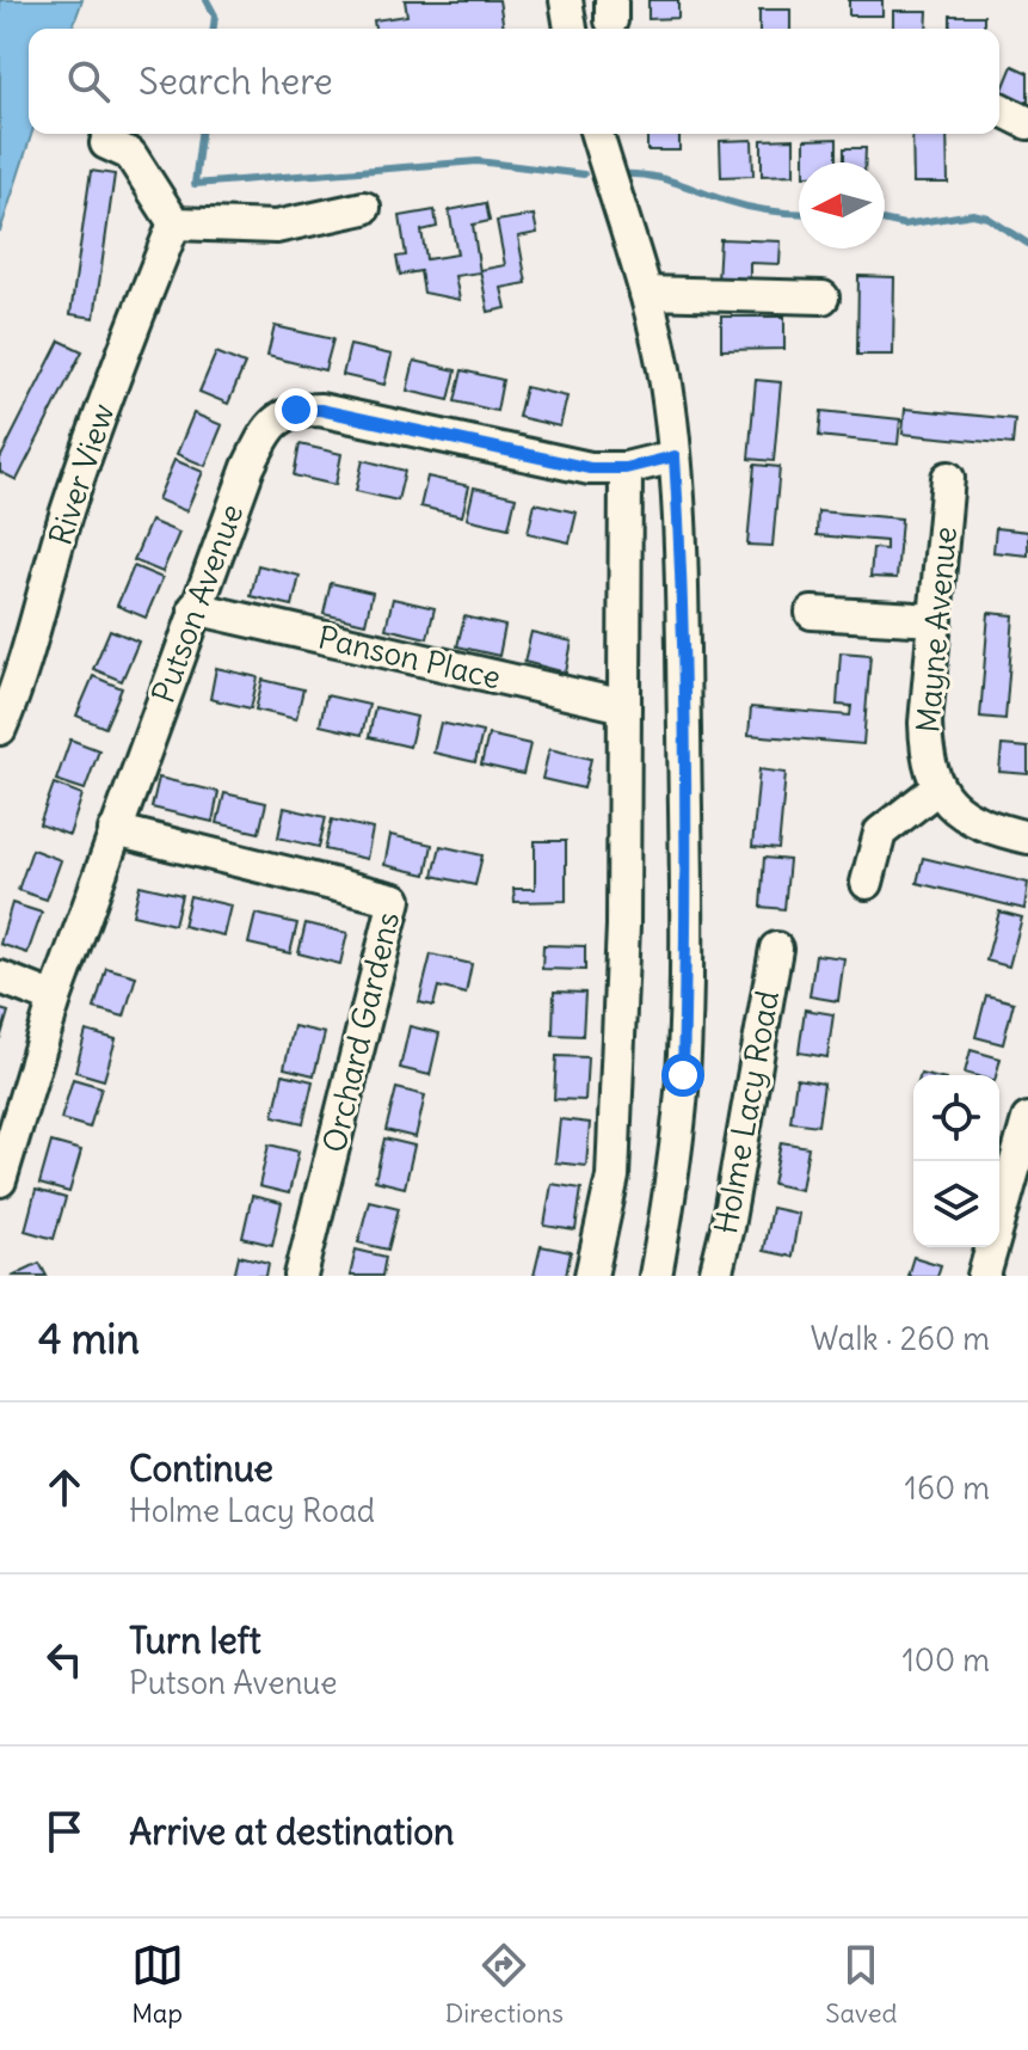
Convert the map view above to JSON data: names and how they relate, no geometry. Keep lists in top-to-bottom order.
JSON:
{
  "streets": {
    "street": [
      "River View",
      "Putson Avenue",
      "Mayne Avenue",
      "Panson Place",
      "Orchard Gardens",
      "Holme Lacy Road"
    ]
  },
  "crossings": [
    ["Putson Avenue", "Panson Place"],
    ["Putson Avenue", "Orchard Gardens"],
    ["Putson Avenue", "Holme Lacy Road"]
  ],
  "north": "left",
  "page": {
    "search": "Search here",
    "heading": ["4 min", "Walk · 260 m"],
    "list": [
      ["Continue", "Holme Lacy Road", "160 m"],
      ["Turn left", "Putson Avenue", "100 m"],
      "Arrive at destination"
    ],
    "nav": ["Map", "Directions", "Saved"]
  }
}
